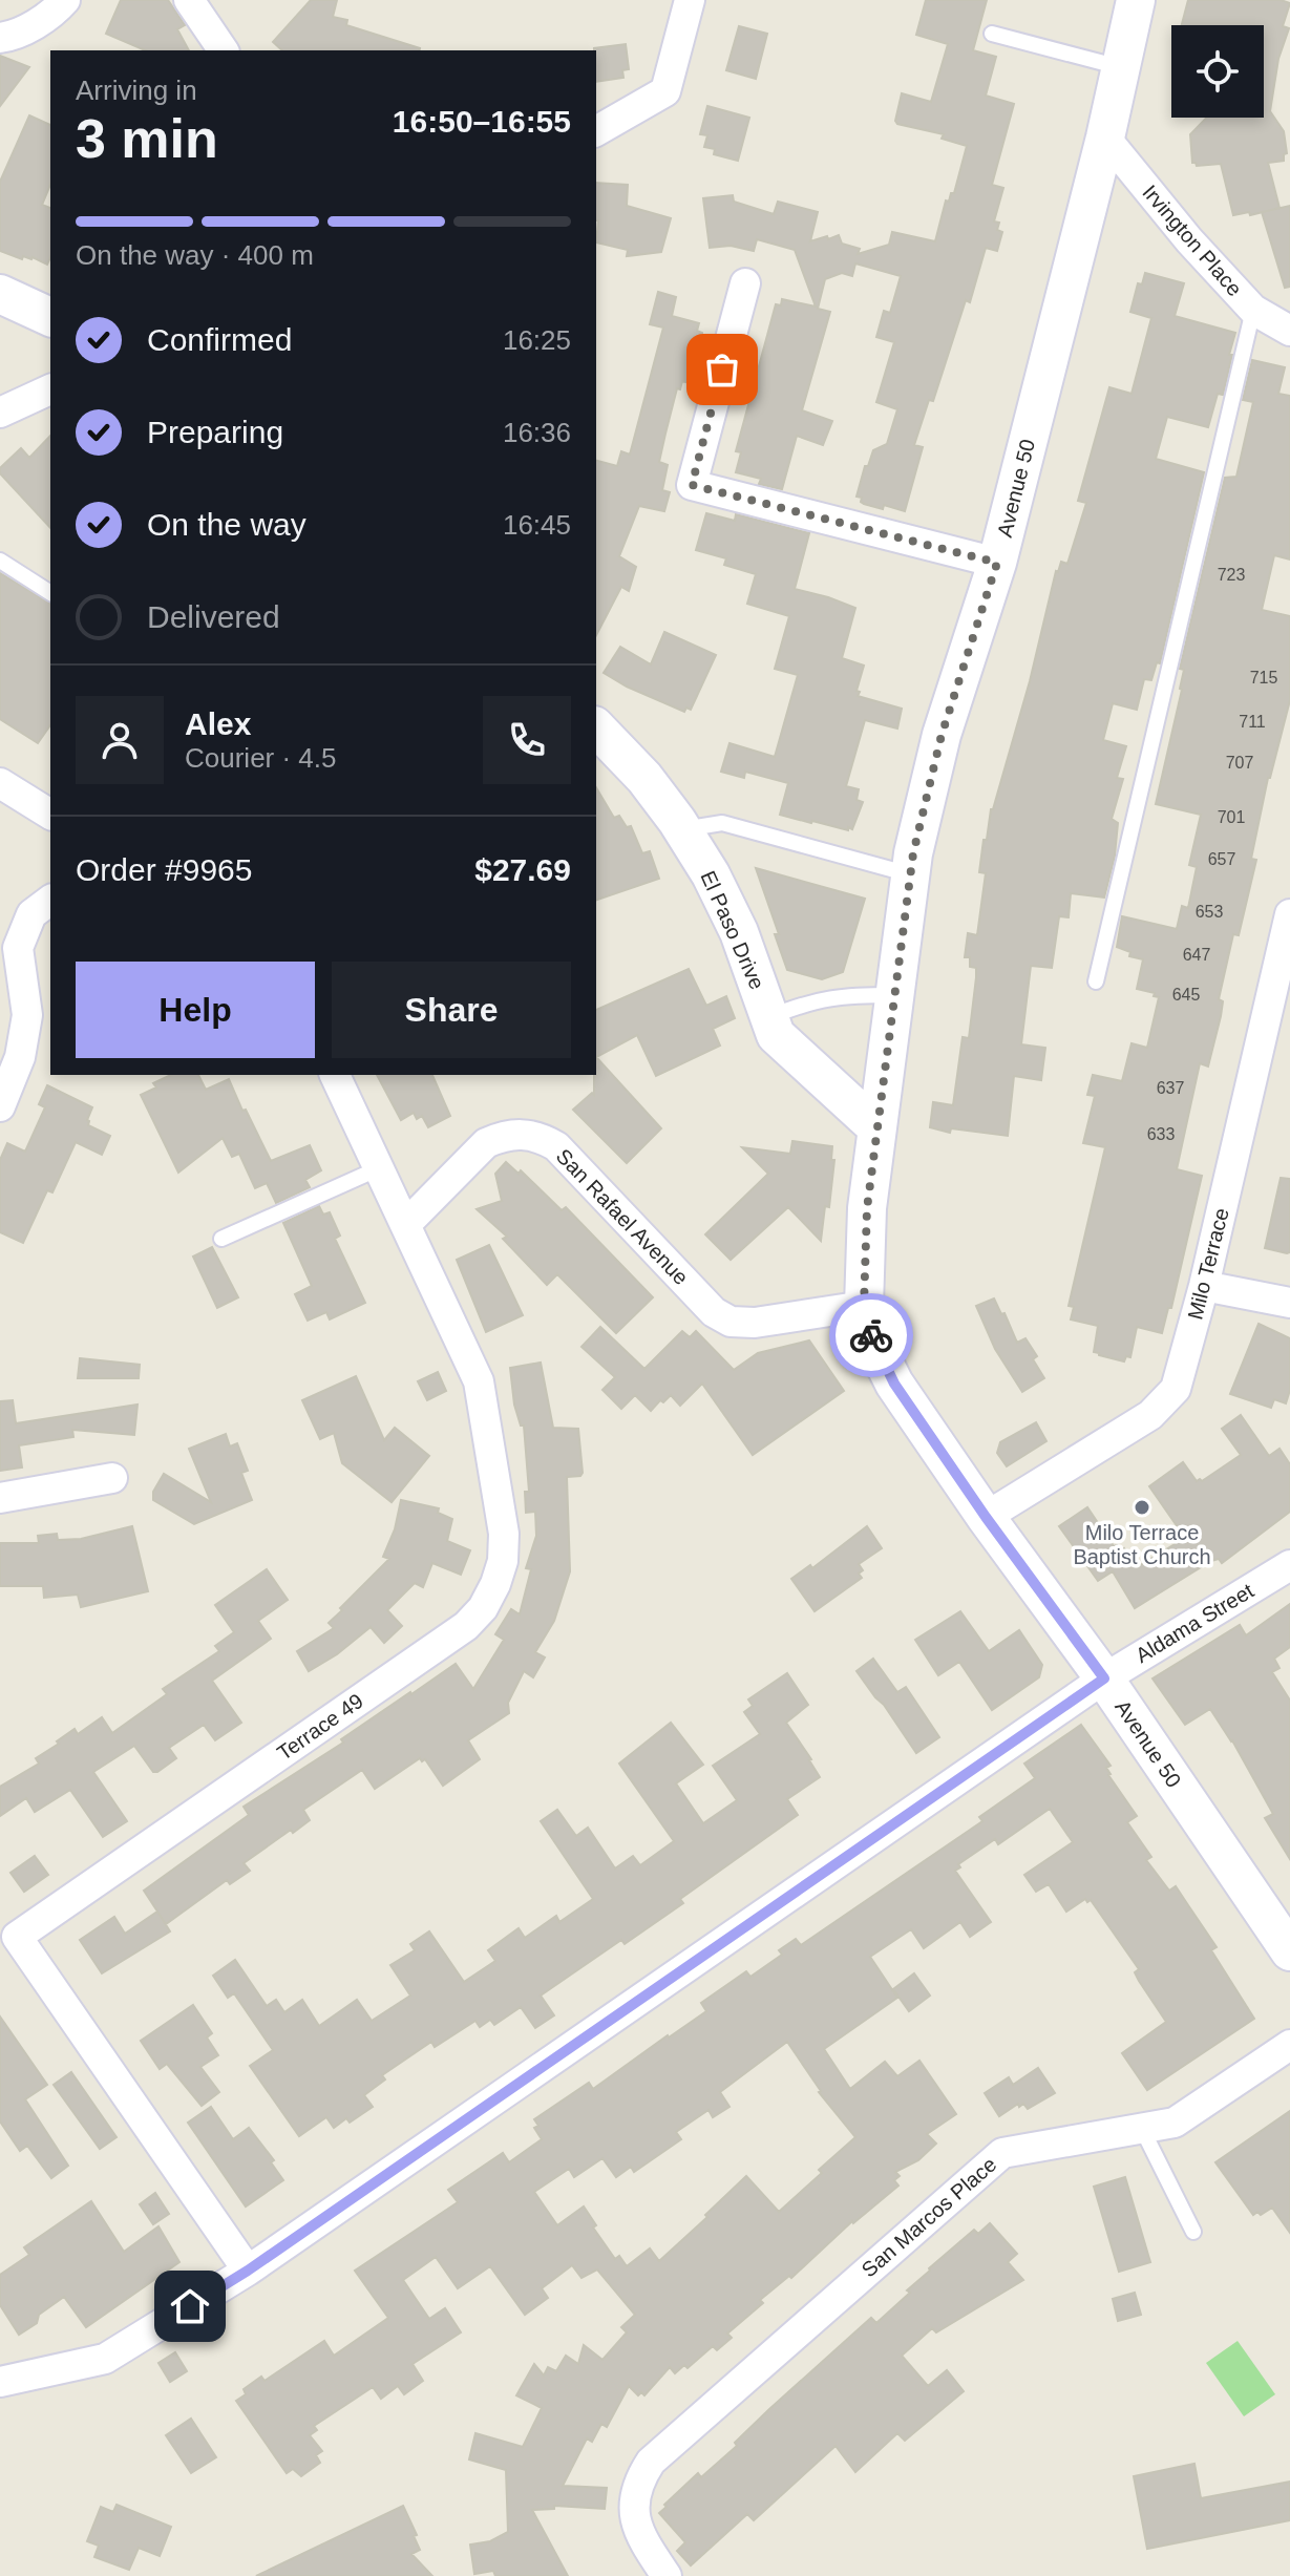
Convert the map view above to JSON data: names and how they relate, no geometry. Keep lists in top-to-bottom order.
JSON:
{
  "streets": {
    "street": [
      "Irvington Place",
      "Avenue 50",
      "El Paso Drive",
      "San Rafael Avenue",
      "Milo Terrace",
      "Aldama Street",
      "Terrace 49",
      "San Marcos Place"
    ]
  },
  "crossings": [
    ["Irvington Place", "Avenue 50"],
    ["Avenue 50", "El Paso Drive"],
    ["Avenue 50", "San Rafael Avenue"],
    ["Avenue 50", "Milo Terrace"],
    ["Avenue 50", "Aldama Street"],
    ["San Rafael Avenue", "Terrace 49"],
    ["Aldama Street", "Terrace 49"]
  ],
  "places": ["Milo Terrace Baptist Church"],
  "house_numbers": [
    "723",
    "715",
    "711",
    "707",
    "701",
    "657",
    "653",
    "647",
    "645",
    "637",
    "633"
  ],
  "page": {
    "heading": ["3 min", "Arriving in", "16:50–16:55"],
    "panel": [
      "Alex",
      "Courier · 4.5",
      "Order #9965",
      "$27.69"
    ],
    "bar": "On the way · 400 m",
    "list": [
      ["Confirmed", "16:25"],
      ["Preparing", "16:36"],
      ["On the way", "16:45"],
      "Delivered"
    ],
    "buttons": ["Help", "Share"]
  }
}
